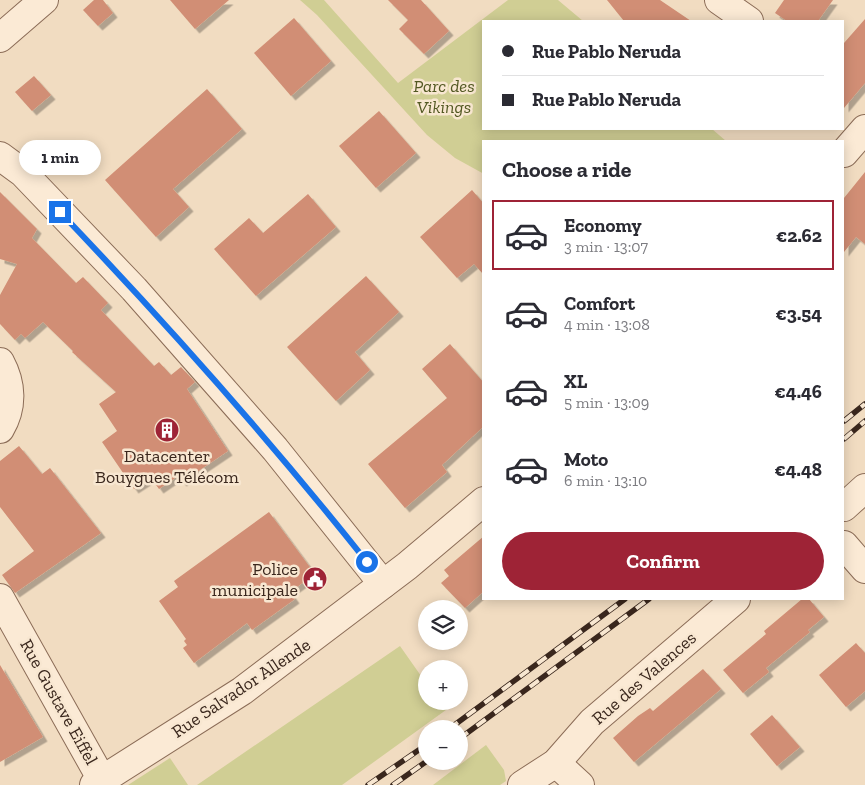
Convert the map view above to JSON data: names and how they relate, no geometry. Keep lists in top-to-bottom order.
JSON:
{
  "streets": {
    "street": ["Rue des Valences", "Rue Salvador Allende", "Rue Gustave Eiffel"]
  },
  "crossings": [
    ["Rue Salvador Allende", "Rue Gustave Eiffel"]
  ],
  "parks": ["Parc des Vikings"],
  "places": {
    "building": ["Datacenter Bouygues Télécom"],
    "public building": ["Police municipale"]
  },
  "page": {
    "banner": ["Rue Pablo Neruda", "Rue Pablo Neruda"],
    "bubble": "1 min",
    "heading": "Choose a ride",
    "list": [
      {
        "name": "Economy",
        "note": "3 min · 13:07",
        "value": "€2.62"
      },
      {
        "name": "Comfort",
        "note": "4 min · 13:08",
        "value": "€3.54"
      },
      {
        "name": "XL",
        "note": "5 min · 13:09",
        "value": "€4.46"
      },
      {
        "name": "Moto",
        "note": "6 min · 13:10",
        "value": "€4.48"
      }
    ],
    "buttons": "Confirm",
    "map_buttons": ["+", "−"]
  }
}
